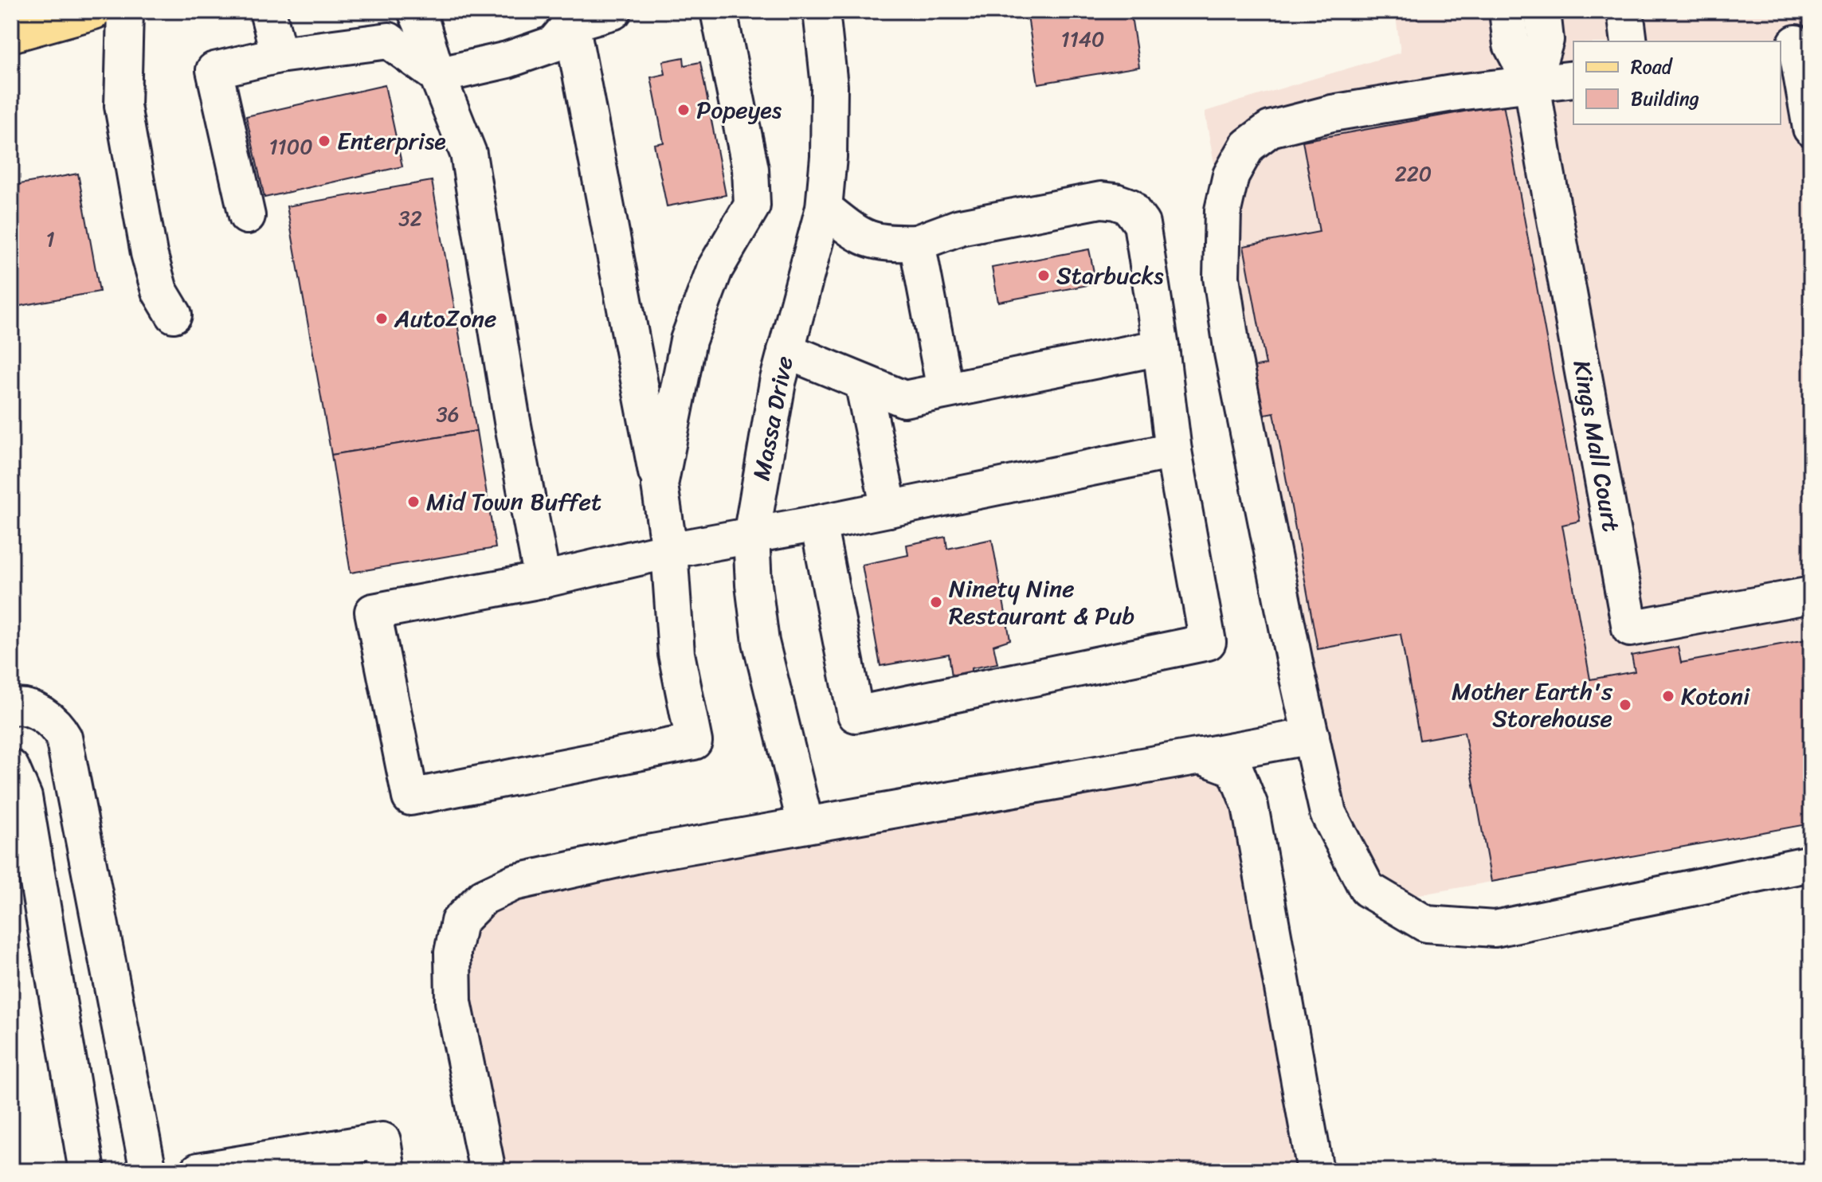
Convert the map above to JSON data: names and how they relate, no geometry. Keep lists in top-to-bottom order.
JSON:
{
  "streets": {
    "street": ["Massa Drive", "Kings Mall Court"]
  },
  "places": [
    "Popeyes",
    "Enterprise",
    "Starbucks",
    "AutoZone",
    "Mid Town Buffet",
    "Ninety Nine Restaurant & Pub",
    "Kotoni",
    "Mother Earth's Storehouse"
  ],
  "house_numbers": [
    "1140",
    "1100",
    "220",
    "32",
    "1",
    "36"
  ],
  "legend": ["Road", "Building"]
}
